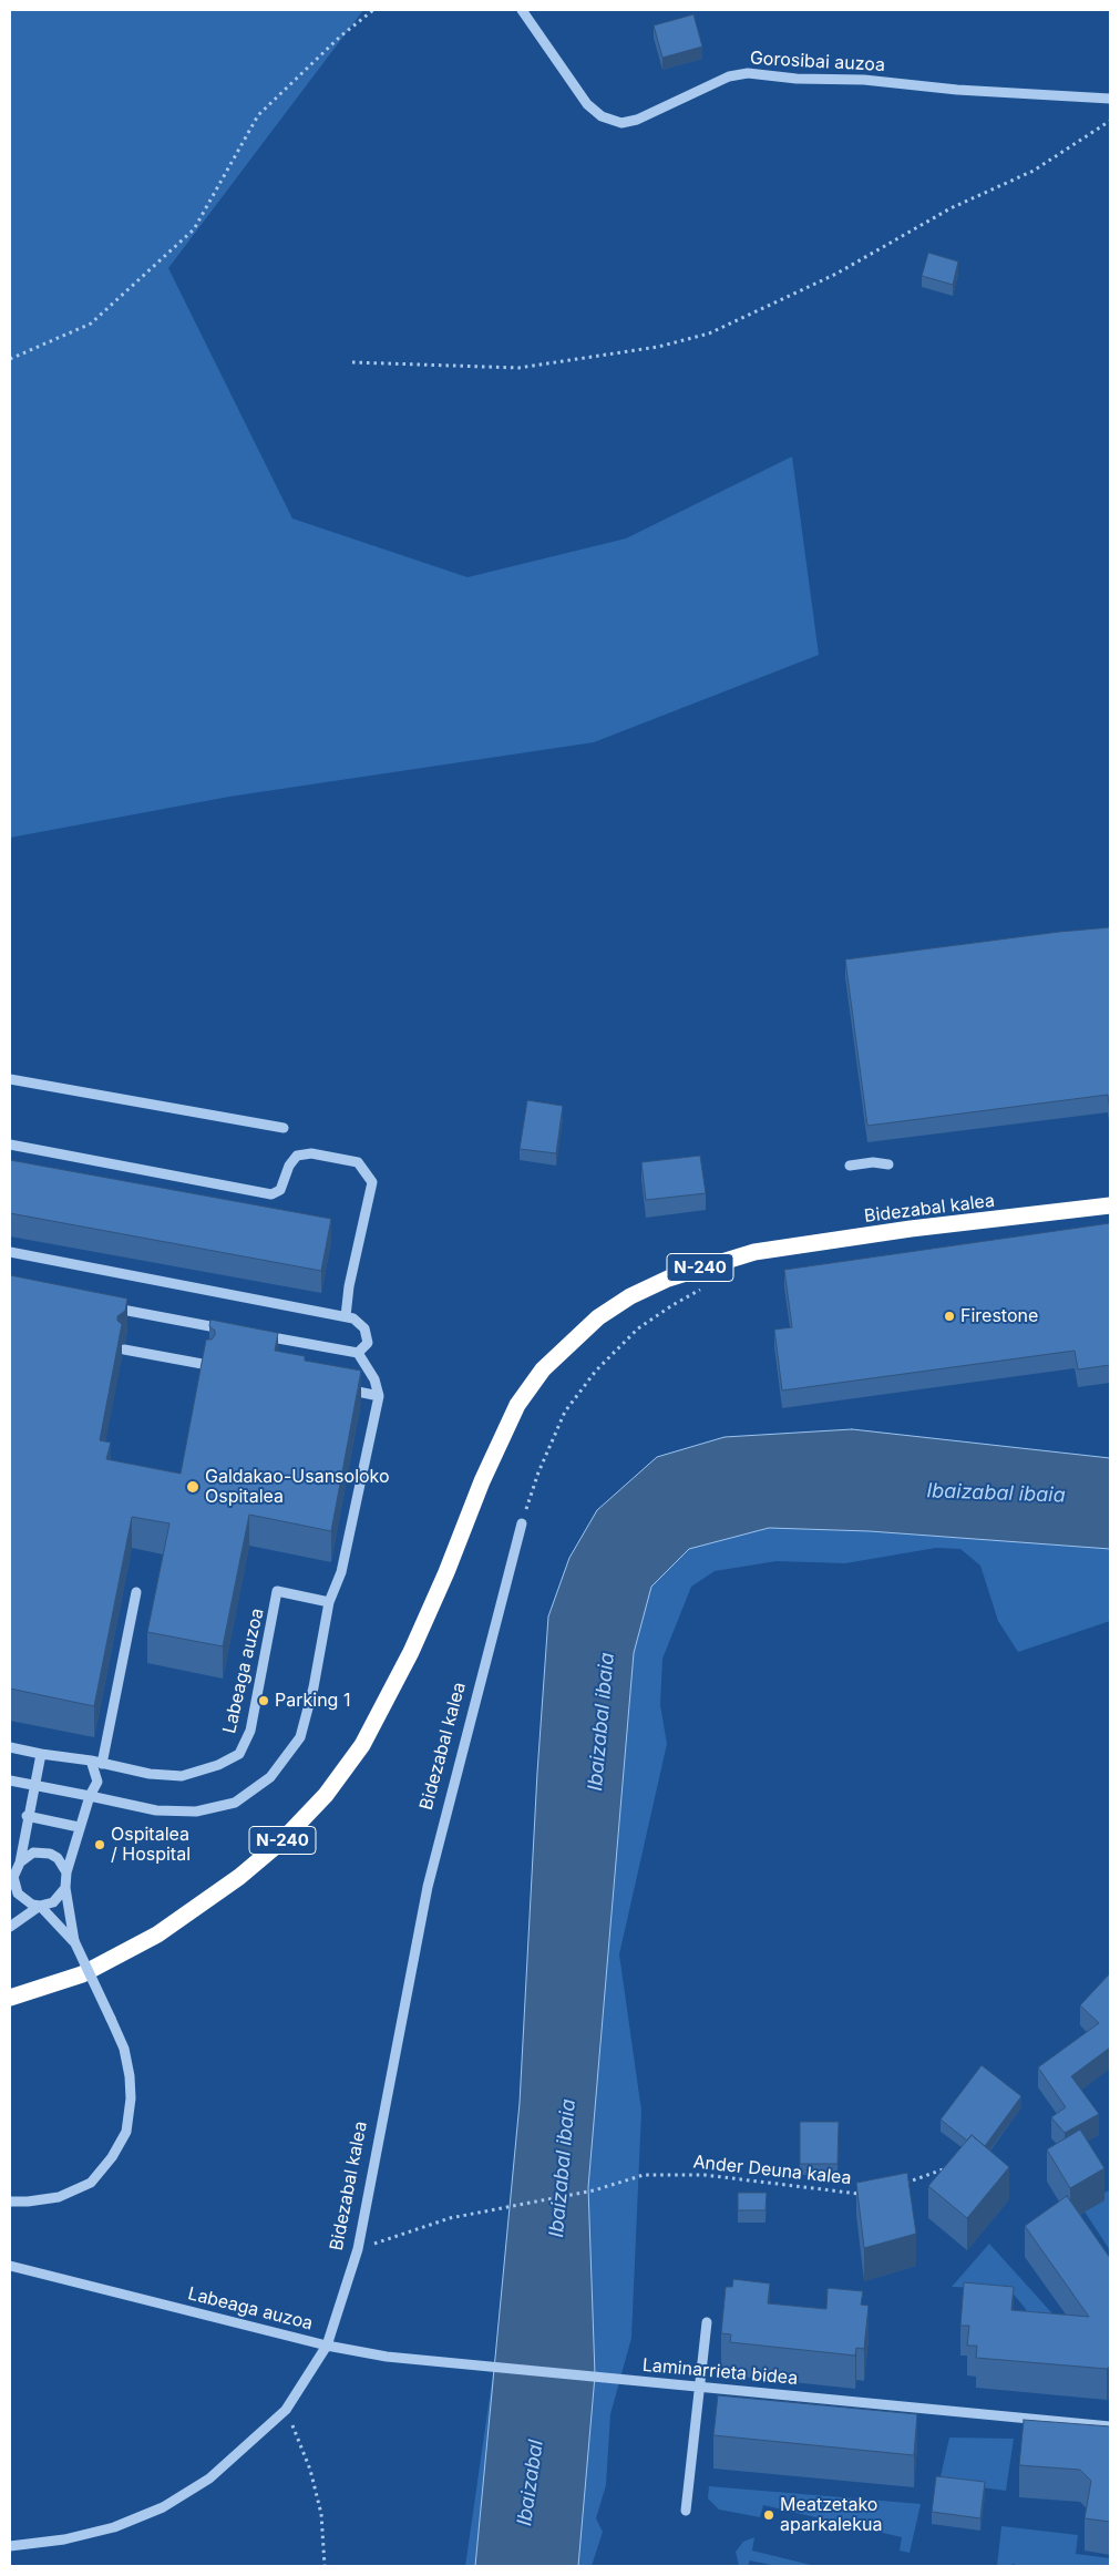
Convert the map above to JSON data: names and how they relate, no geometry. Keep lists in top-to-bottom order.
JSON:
{
  "streets": {
    "highway": ["Bidezabal kalea", "N-240"],
    "street": ["Gorosibai auzoa", "Labeaga auzoa", "Laminarrieta bidea"],
    "path": ["Ander Deuna kalea"]
  },
  "crossings": [
    ["Bidezabal kalea", "Labeaga auzoa"],
    ["Bidezabal kalea", "Ander Deuna kalea"],
    ["Bidezabal kalea", "Laminarrieta bidea"],
    ["Labeaga auzoa", "Laminarrieta bidea"]
  ],
  "water": ["Ibaizabal ibaia", "Ibaizabal"],
  "places": [
    "Firestone",
    "Galdakao-Usansoloko Ospitalea",
    "Parking 1",
    "Ospitalea / Hospital",
    "Meatzetako aparkalekua"
  ]
}
